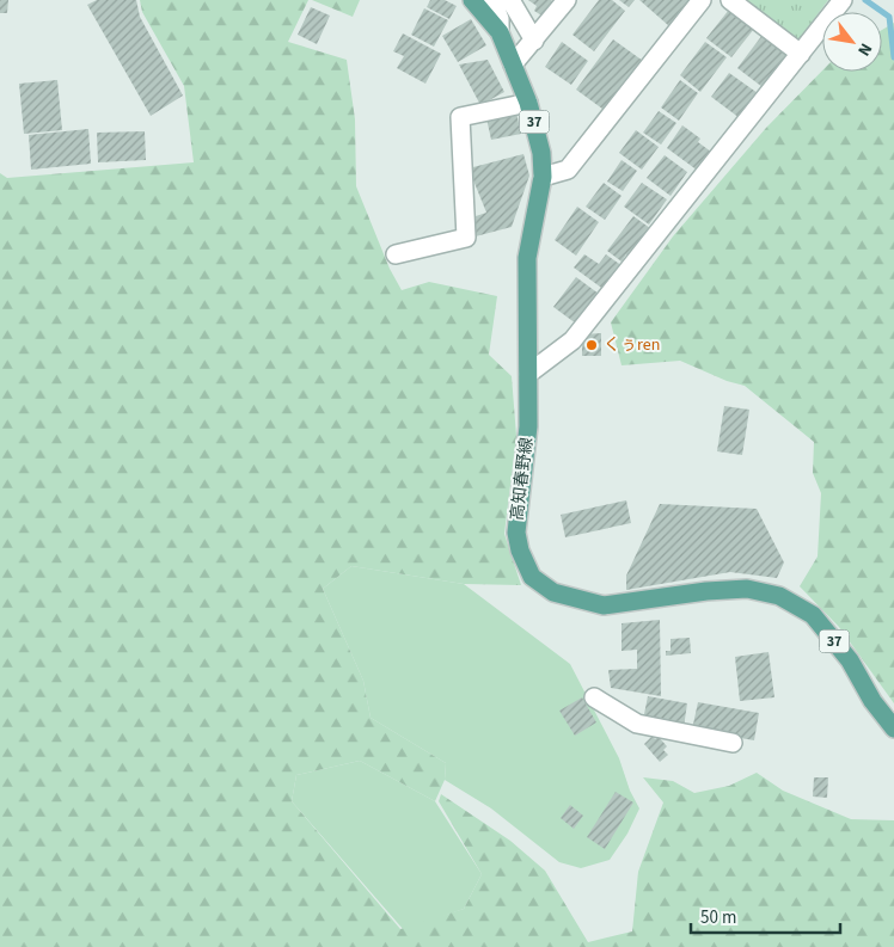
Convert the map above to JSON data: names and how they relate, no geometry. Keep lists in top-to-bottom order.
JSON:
{
  "streets": {
    "main road": ["37", "高知春野線"]
  },
  "places": ["くぅren"],
  "scale_bar": "50 m",
  "north": "bottom right"
}
